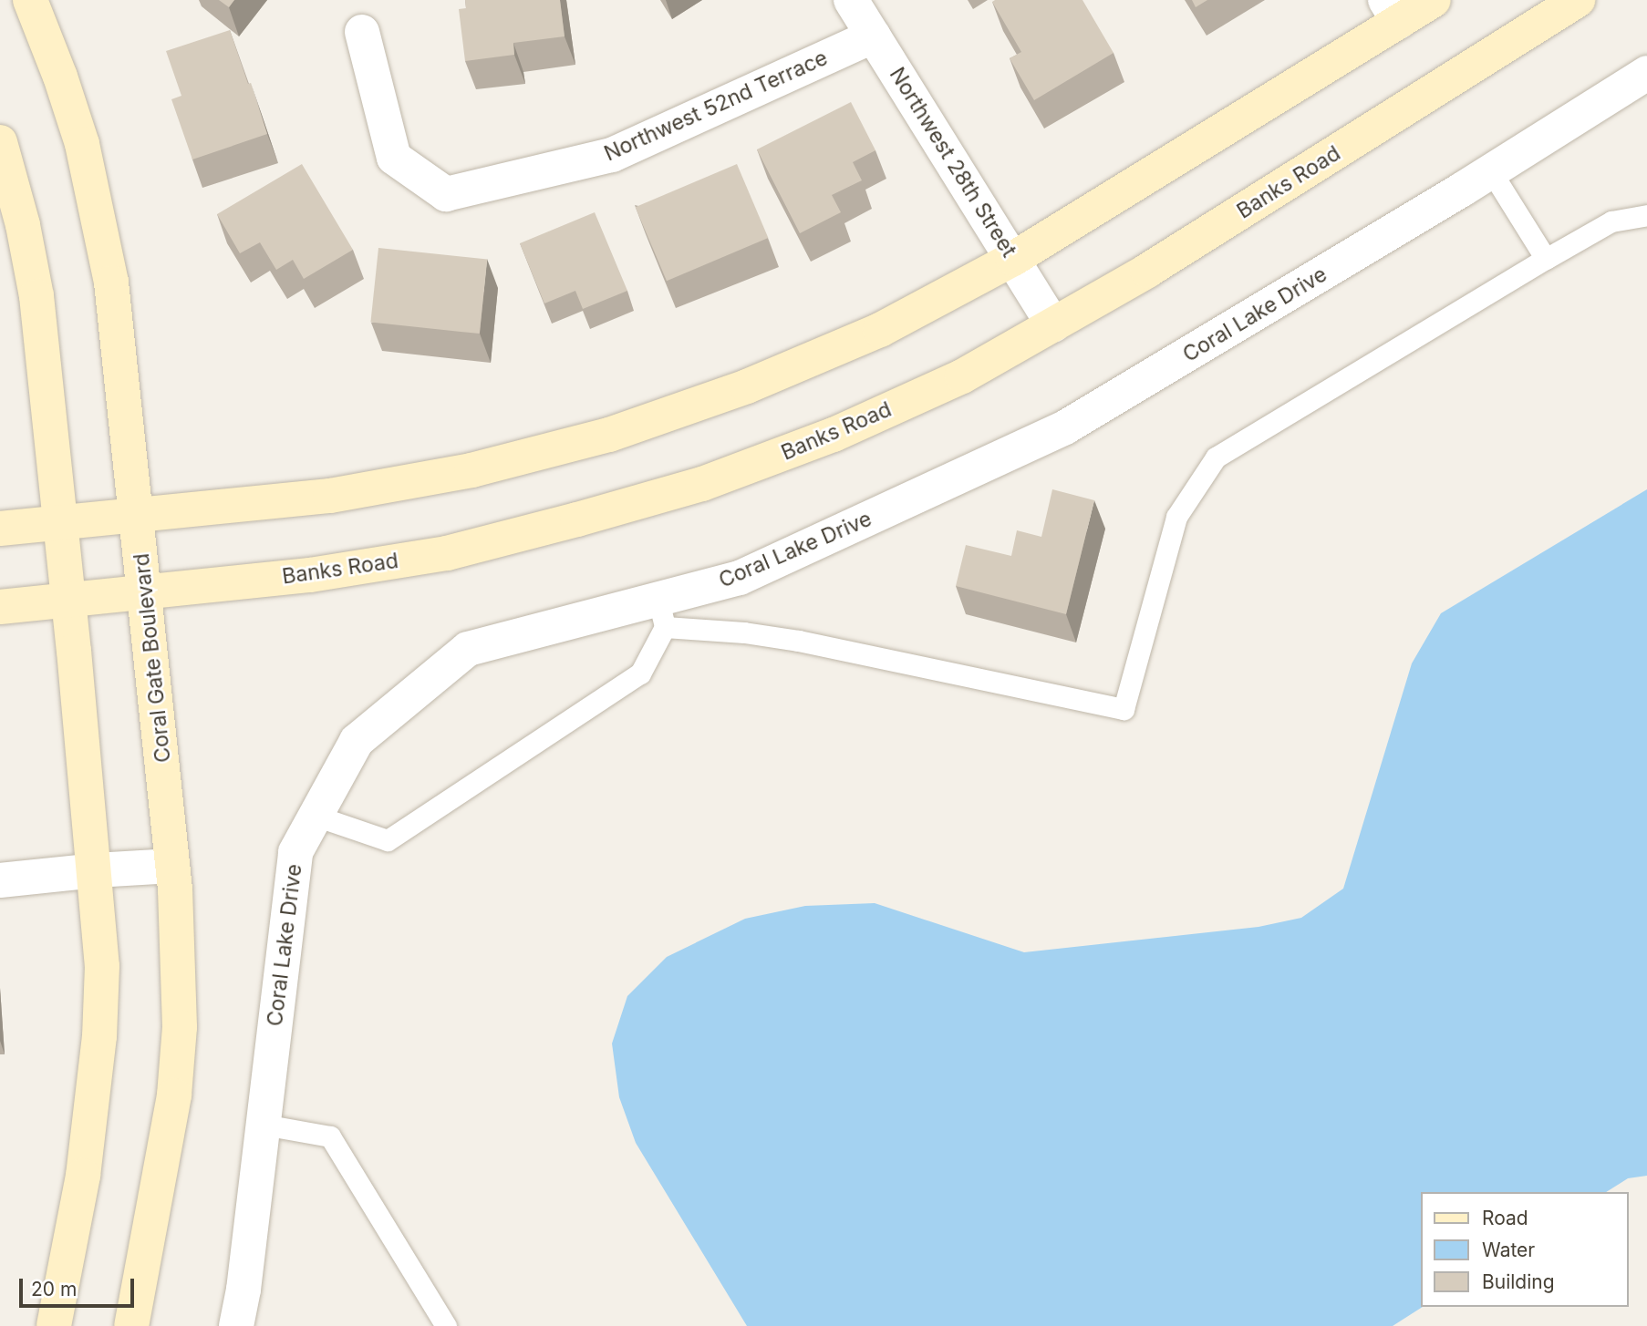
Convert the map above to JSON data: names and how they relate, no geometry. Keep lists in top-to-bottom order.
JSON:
{
  "streets": {
    "street": [
      "Northwest 52nd Terrace",
      "Northwest 28th Street",
      "Banks Road",
      "Coral Lake Drive",
      "Coral Gate Boulevard"
    ]
  },
  "crossings": [
    ["Northwest 52nd Terrace", "Northwest 28th Street"],
    ["Northwest 28th Street", "Banks Road"],
    ["Banks Road", "Coral Gate Boulevard"]
  ],
  "legend": ["Road", "Water", "Building"],
  "scale_bar": "20 m"
}
